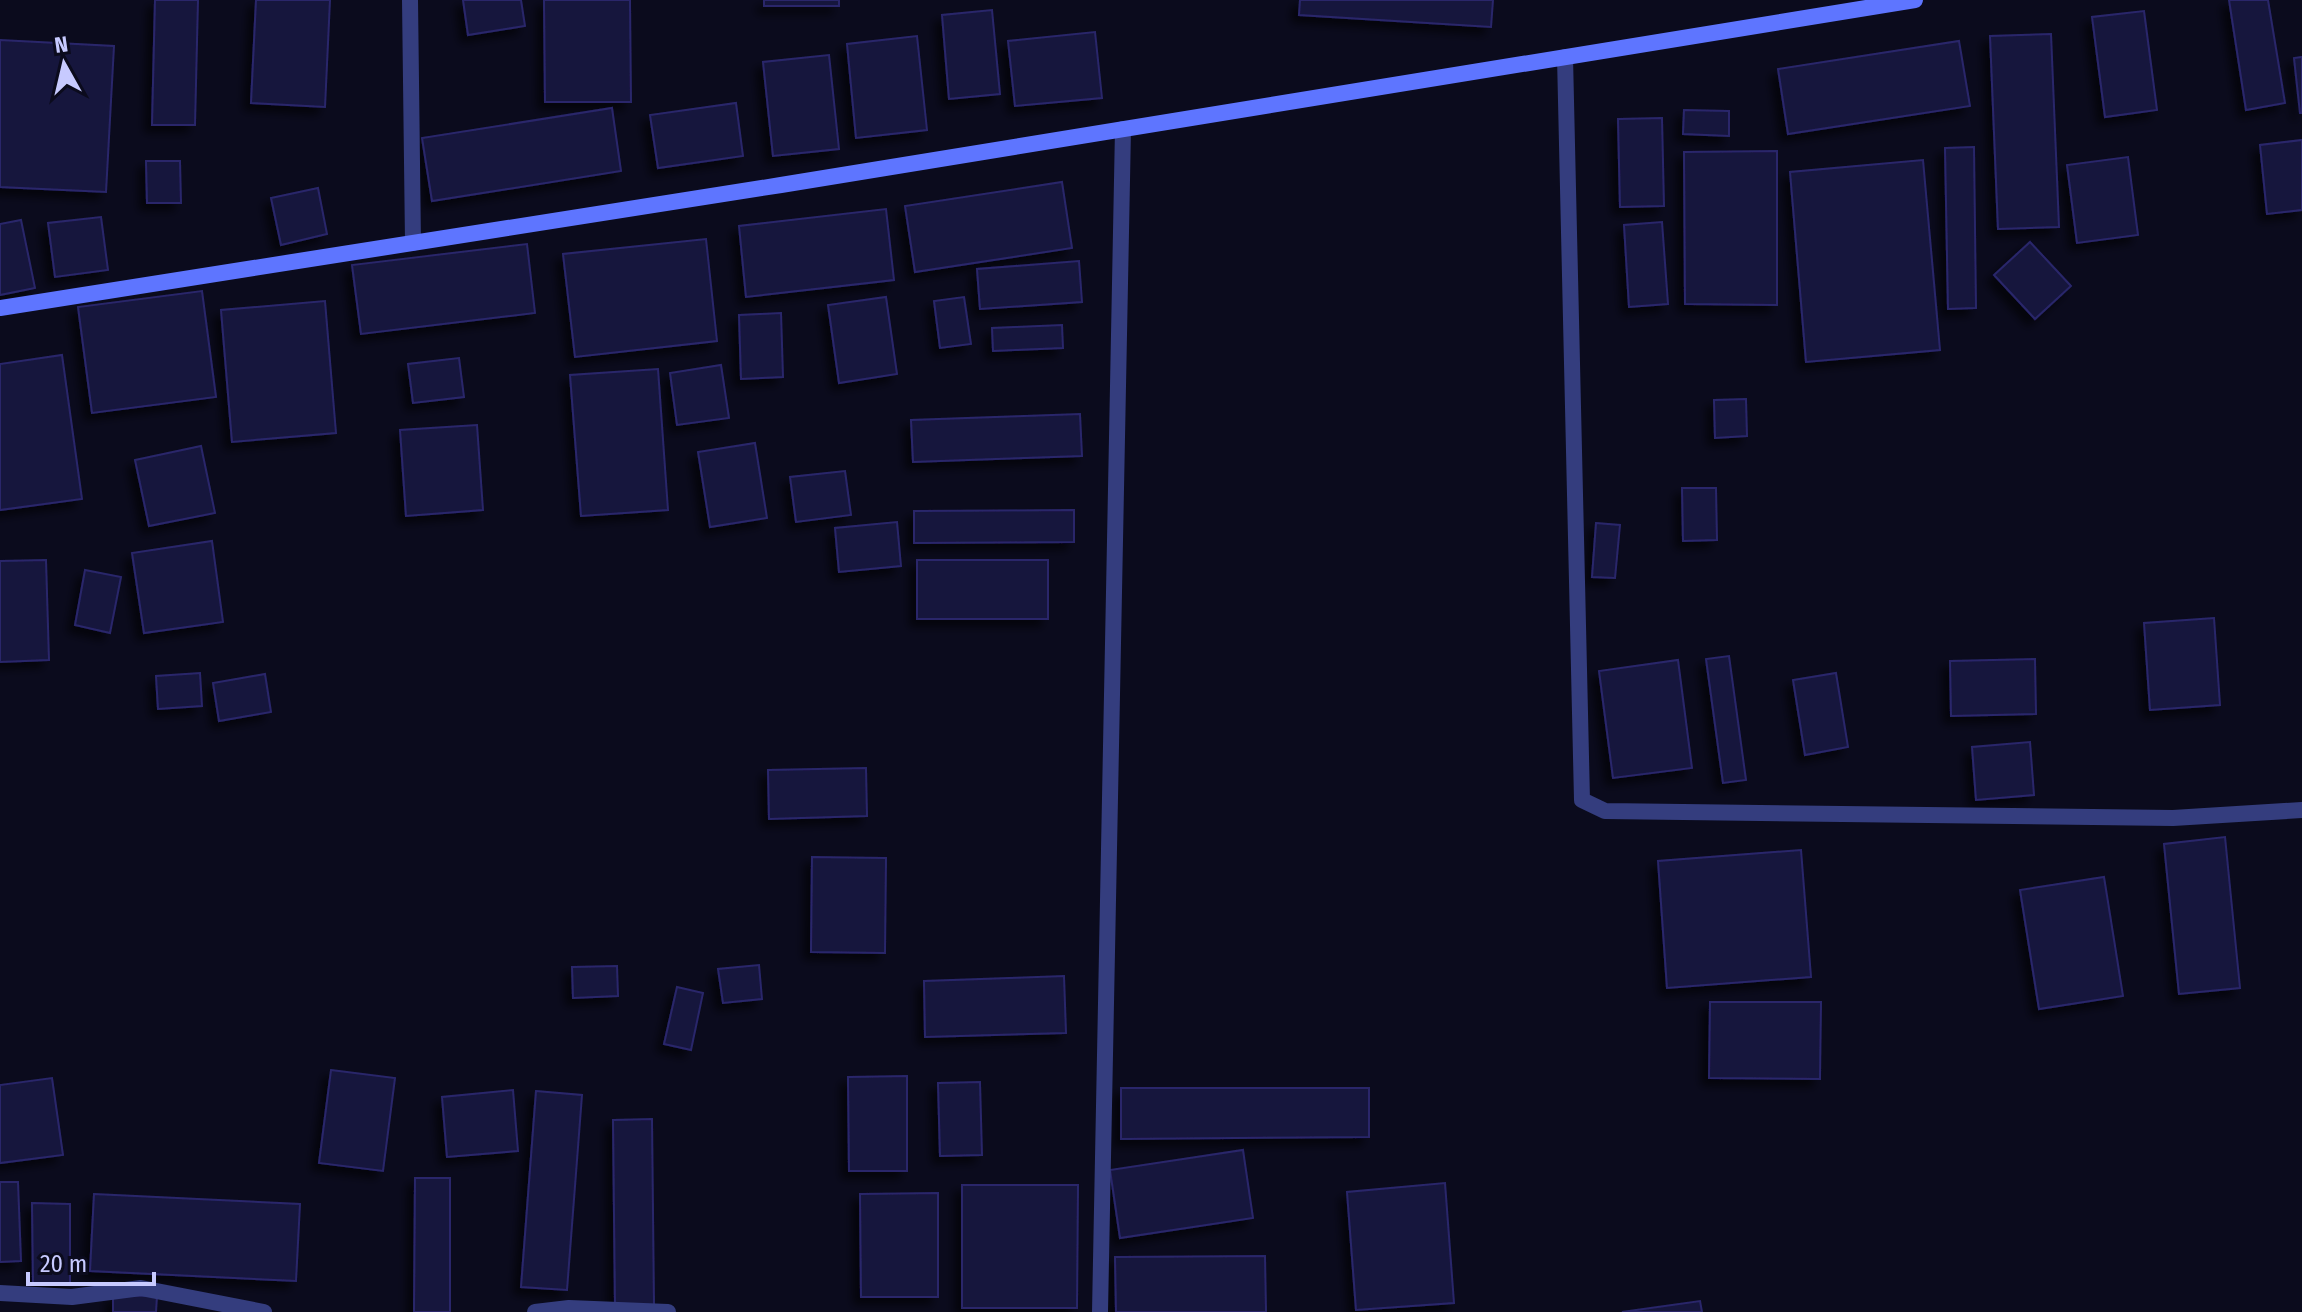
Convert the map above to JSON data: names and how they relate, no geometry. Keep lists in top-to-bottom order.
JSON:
{
  "scale_bar": "20 m",
  "north": "top"
}
